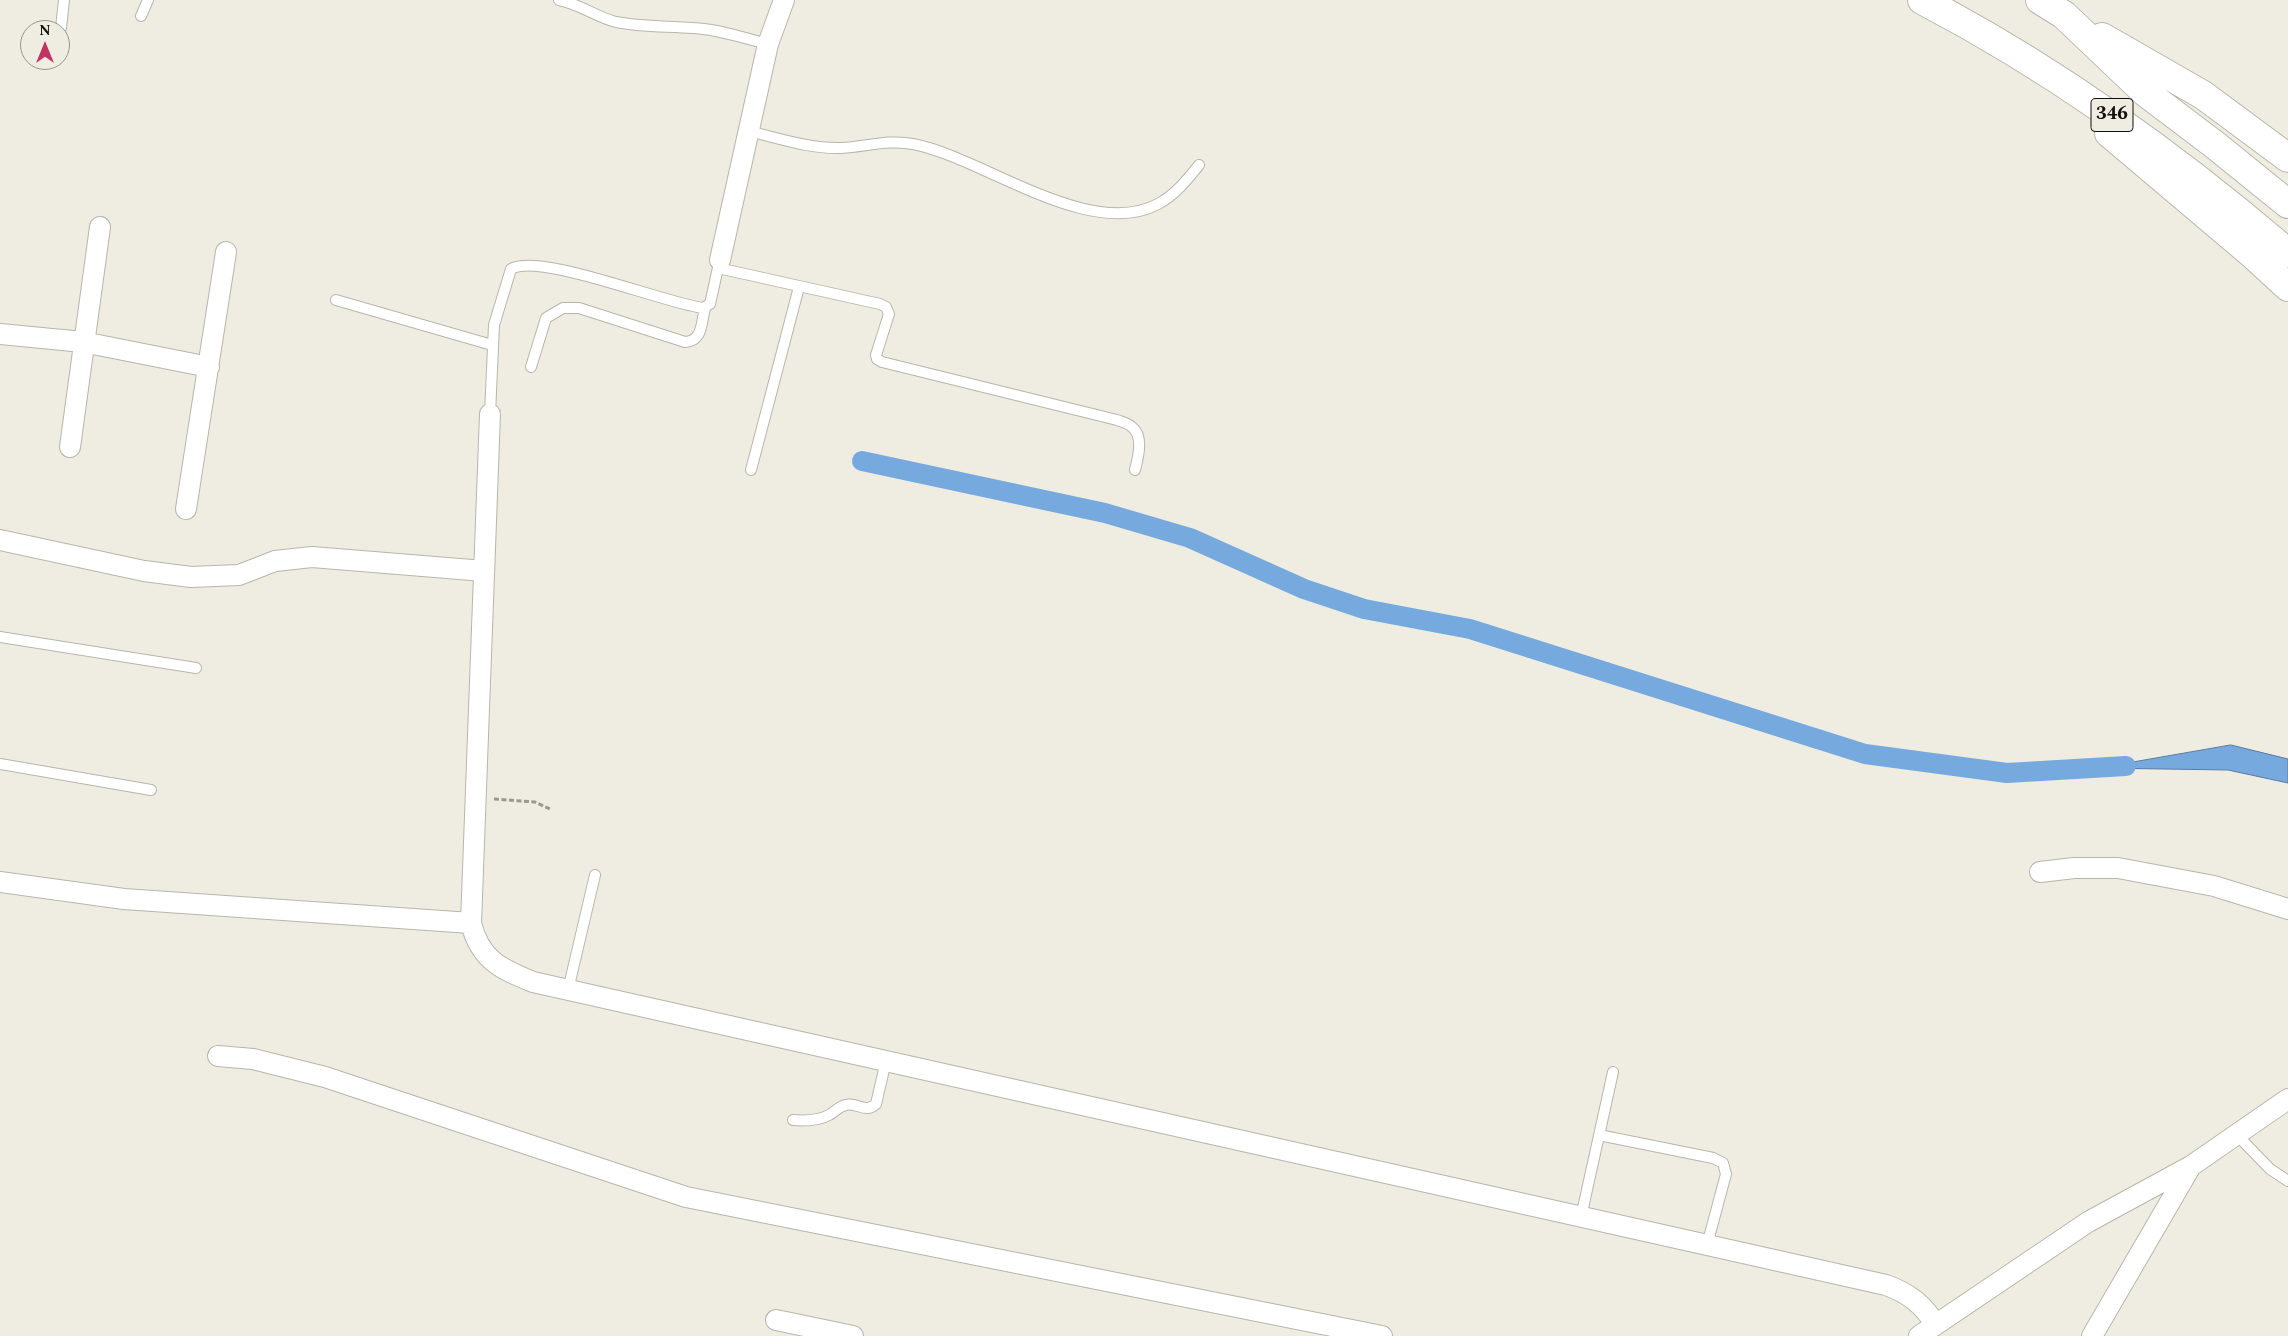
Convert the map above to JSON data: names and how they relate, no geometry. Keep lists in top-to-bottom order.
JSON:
{
  "streets": {
    "main road": ["346"]
  },
  "north": "top"
}
